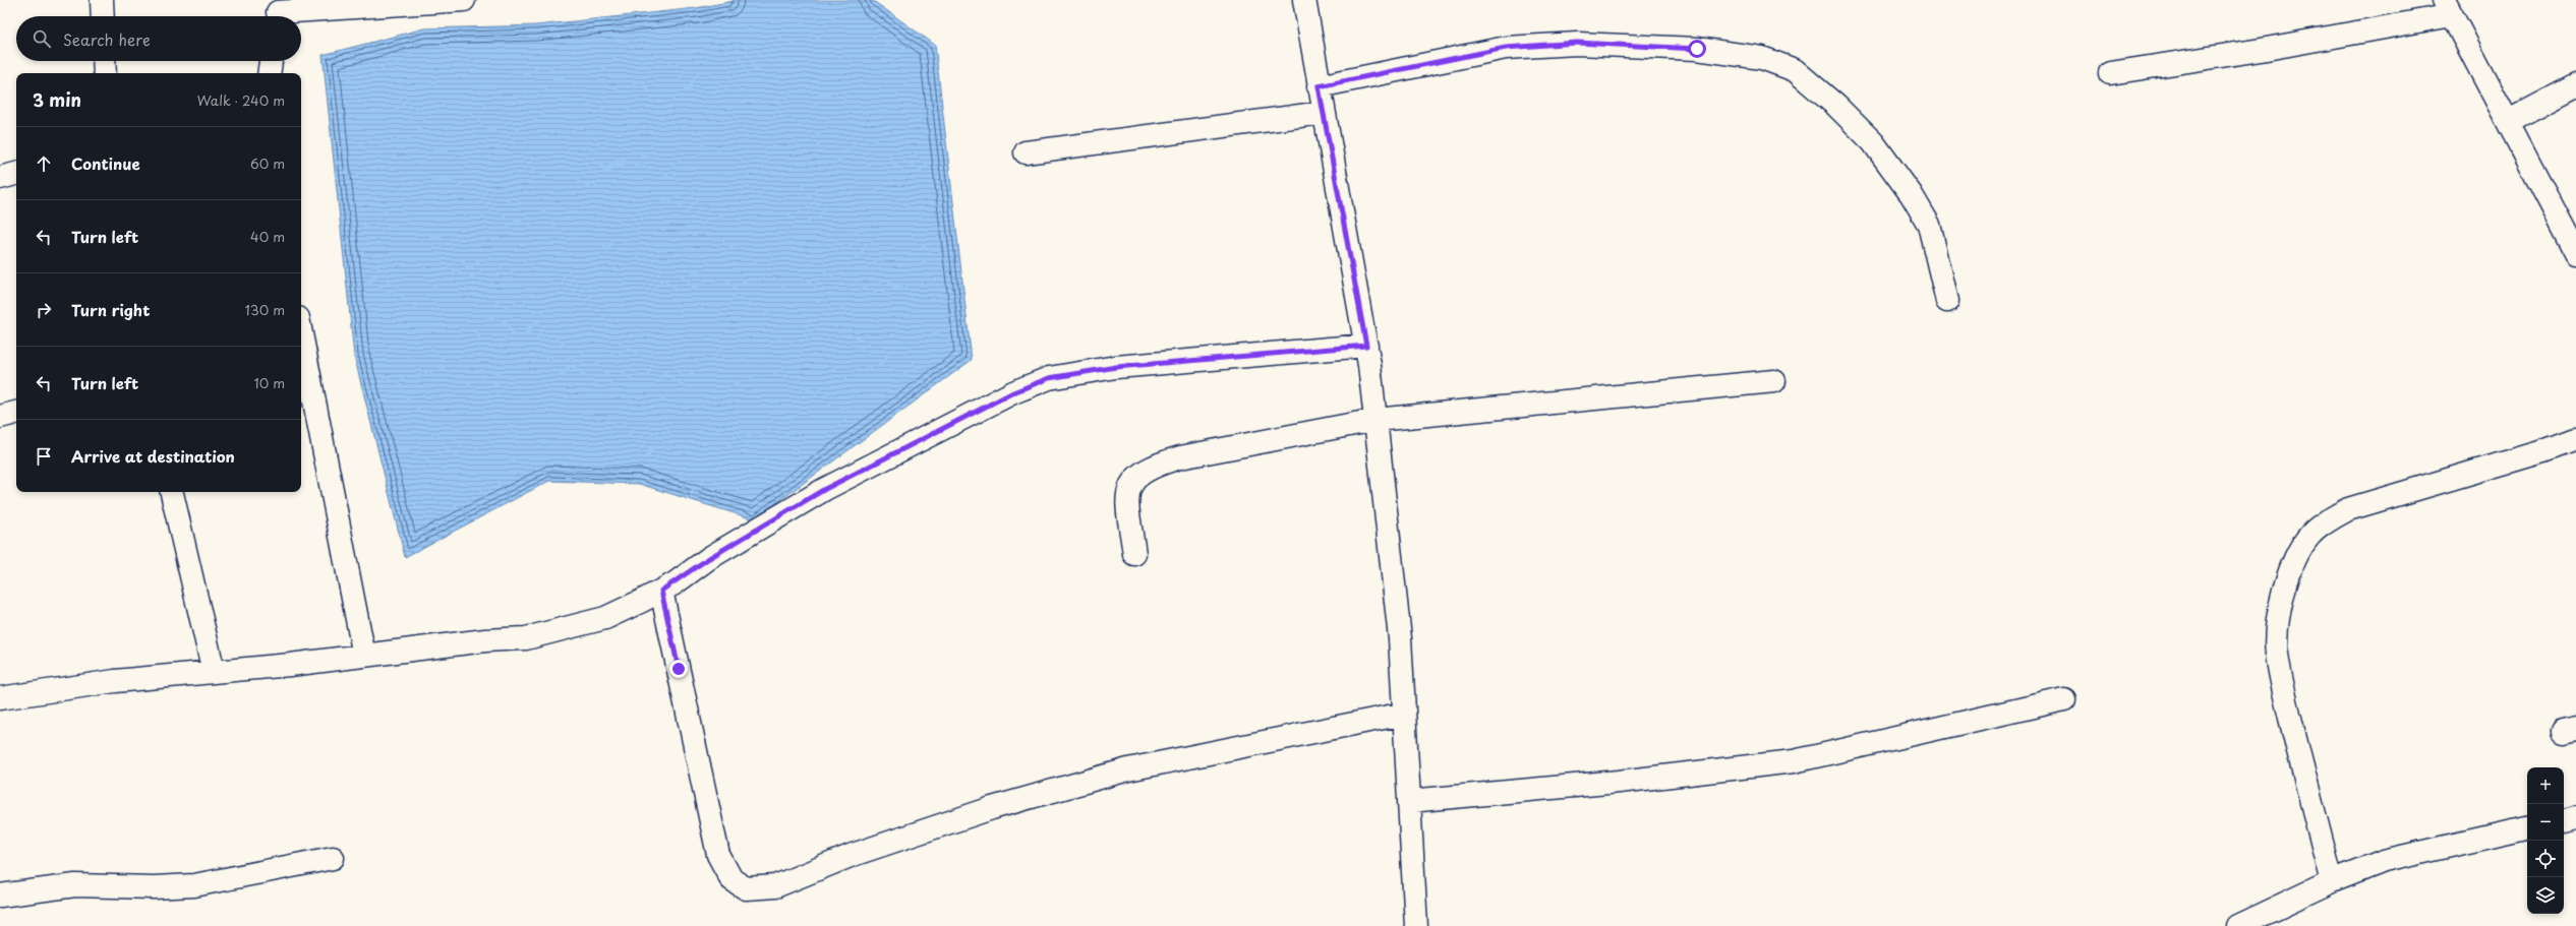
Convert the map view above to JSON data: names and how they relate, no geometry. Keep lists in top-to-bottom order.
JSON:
{
  "page": {
    "search": "Search here",
    "heading": ["3 min", "Walk · 240 m"],
    "list": [
      ["Continue", "60 m"],
      ["Turn left", "40 m"],
      ["Turn right", "130 m"],
      ["Turn left", "10 m"],
      "Arrive at destination"
    ],
    "map_buttons": ["+", "−"]
  }
}
